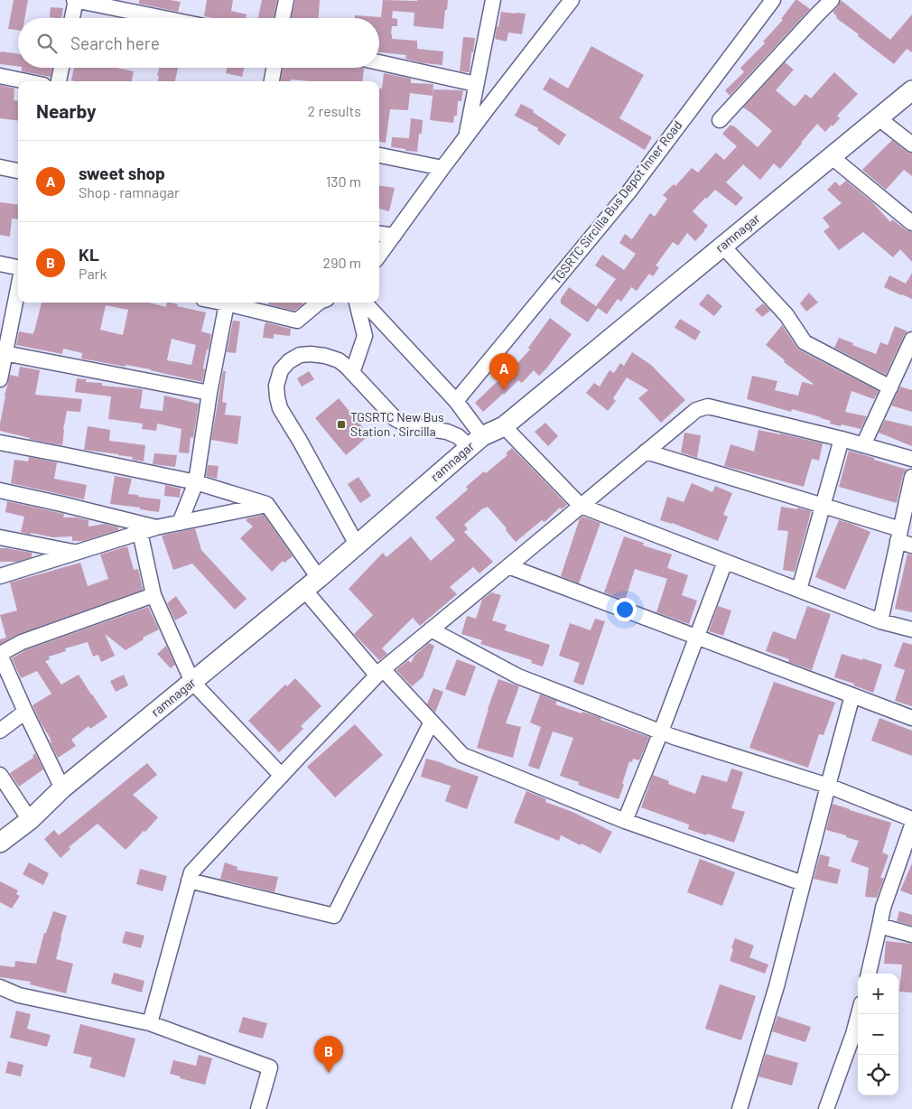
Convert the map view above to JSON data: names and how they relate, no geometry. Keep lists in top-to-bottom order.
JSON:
{
  "streets": {
    "main road": ["ramnagar"],
    "street": ["TGSRTC Sircilla Bus Depot Inner Road"]
  },
  "places": {
    "transit": ["TGSRTC New Bus Station , Sircilla"]
  },
  "page": {
    "search": "Search here",
    "heading": ["Nearby", "2 results"],
    "list": [
      {
        "mark": "A",
        "name": "sweet shop",
        "note": "Shop · ramnagar",
        "value": "130 m"
      },
      {
        "mark": "B",
        "name": "KL",
        "note": "Park",
        "value": "290 m"
      }
    ],
    "pins": ["A", "B"],
    "map_buttons": ["+", "−"]
  }
}
